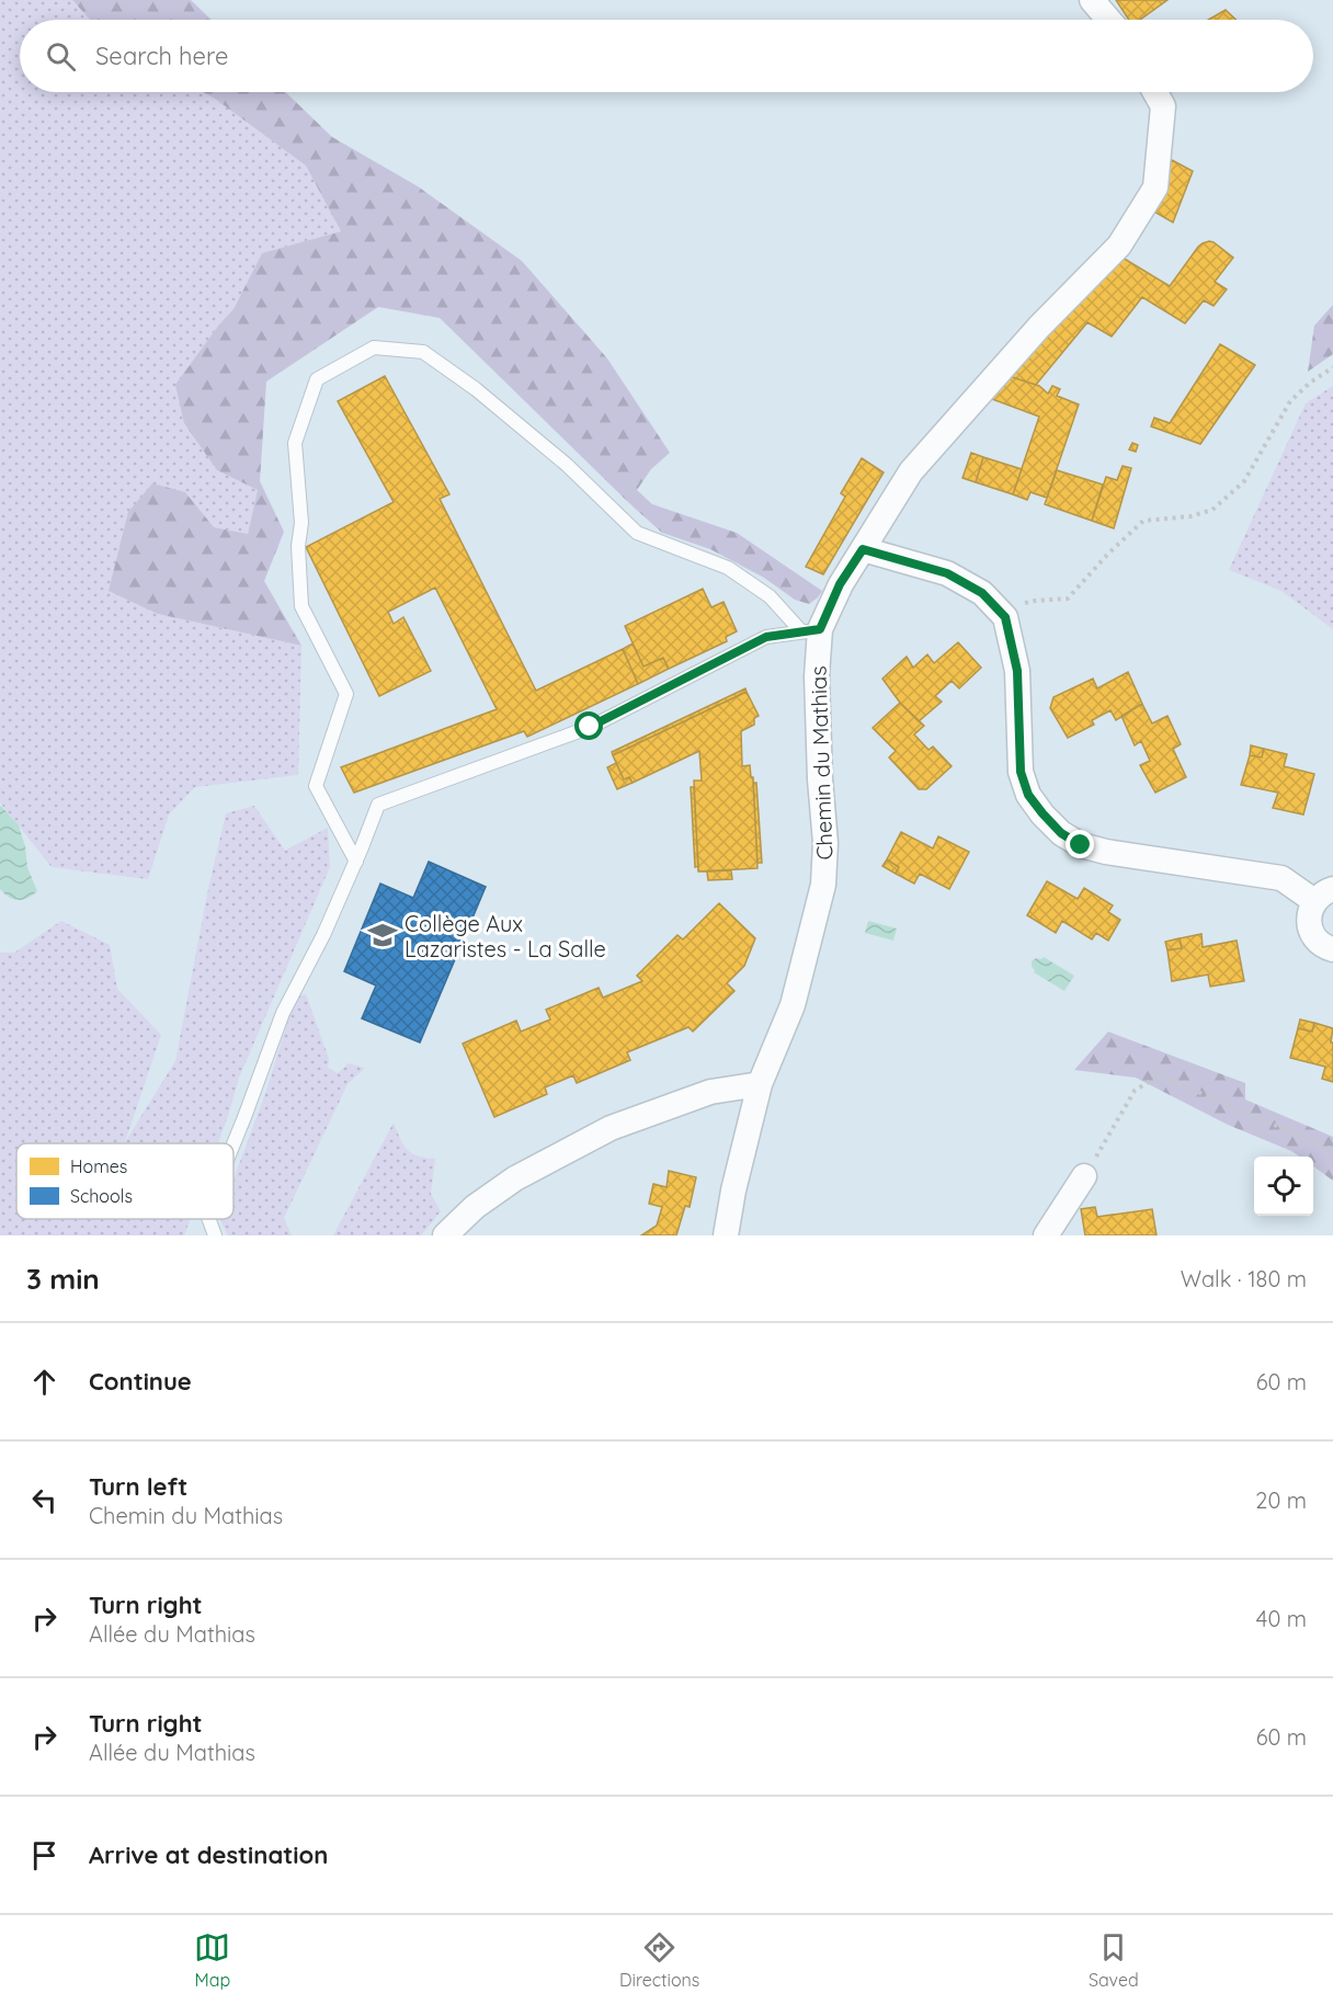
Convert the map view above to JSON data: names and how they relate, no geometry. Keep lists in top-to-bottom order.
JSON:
{
  "streets": {
    "street": ["Chemin du Mathias"]
  },
  "places": {
    "school or university": ["Collège Aux Lazaristes - La Salle"]
  },
  "legend": ["Homes", "Schools"],
  "page": {
    "search": "Search here",
    "heading": ["3 min", "Walk · 180 m"],
    "list": [
      ["Continue", "60 m"],
      ["Turn left", "Chemin du Mathias", "20 m"],
      ["Turn right", "Allée du Mathias", "40 m"],
      ["Turn right", "Allée du Mathias", "60 m"],
      "Arrive at destination"
    ],
    "nav": ["Map", "Directions", "Saved"]
  }
}
